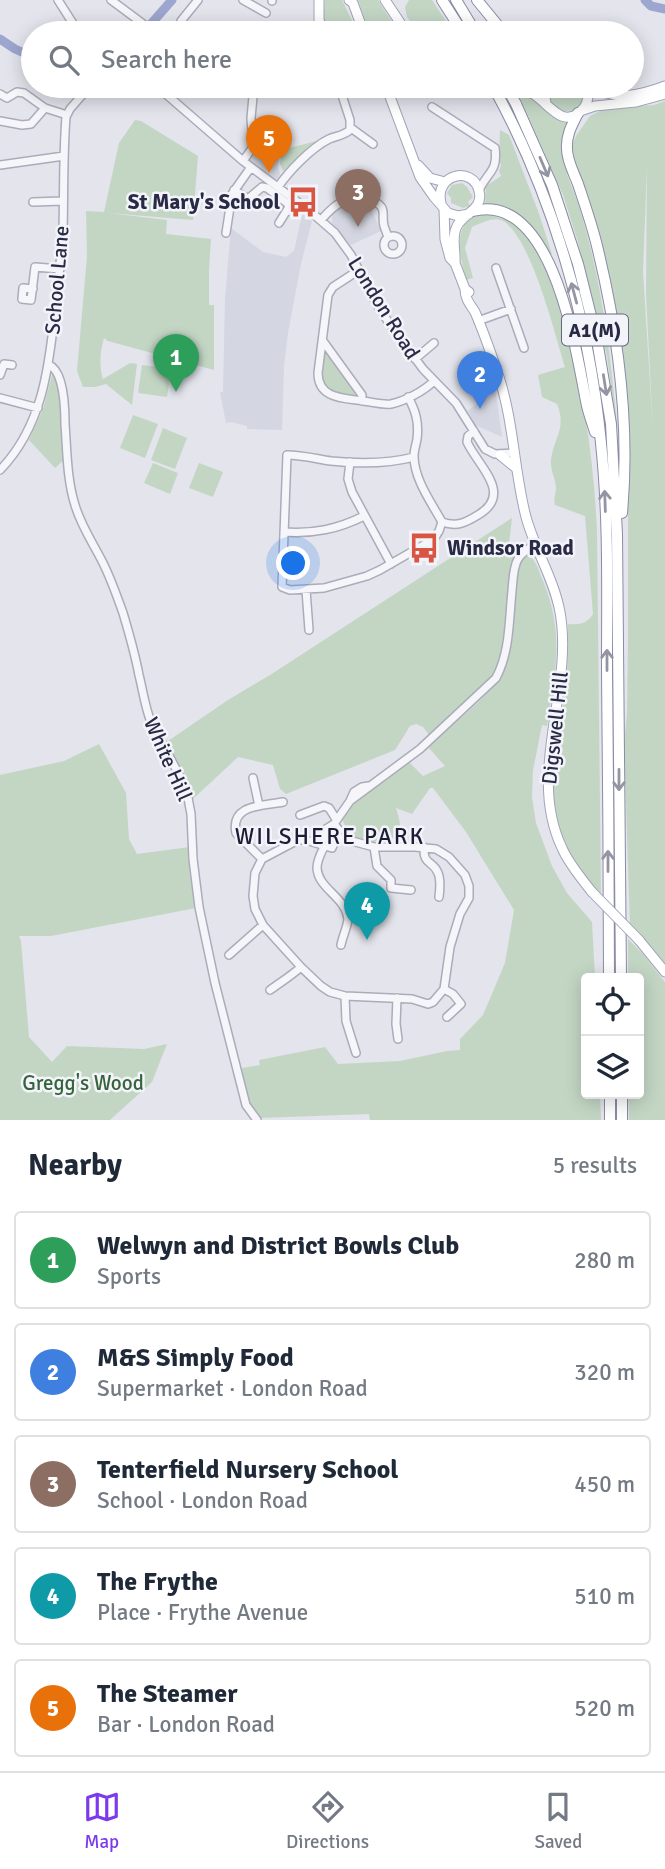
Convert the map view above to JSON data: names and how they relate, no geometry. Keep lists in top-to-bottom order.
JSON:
{
  "streets": {
    "highway": ["A1(M)"],
    "main road": ["Digswell Hill"],
    "street": ["School Lane", "London Road", "White Hill"]
  },
  "crossings": [
    ["School Lane", "White Hill"],
    ["A1(M)", "Digswell Hill"]
  ],
  "districts": ["WILSHERE PARK"],
  "parks": ["Gregg's Wood"],
  "places": {
    "bus stop": ["St Mary's School", "Windsor Road"]
  },
  "page": {
    "search": "Search here",
    "pins": [
      "5",
      "3",
      "1",
      "2",
      "4"
    ],
    "heading": ["Nearby", "5 results"],
    "list": [
      {
        "mark": "1",
        "name": "Welwyn and District Bowls Club",
        "note": "Sports",
        "value": "280 m"
      },
      {
        "mark": "2",
        "name": "M&S Simply Food",
        "note": "Supermarket · London Road",
        "value": "320 m"
      },
      {
        "mark": "3",
        "name": "Tenterfield Nursery School",
        "note": "School · London Road",
        "value": "450 m"
      },
      {
        "mark": "4",
        "name": "The Frythe",
        "note": "Place · Frythe Avenue",
        "value": "510 m"
      },
      {
        "mark": "5",
        "name": "The Steamer",
        "note": "Bar · London Road",
        "value": "520 m"
      }
    ],
    "nav": ["Map", "Directions", "Saved"]
  }
}
